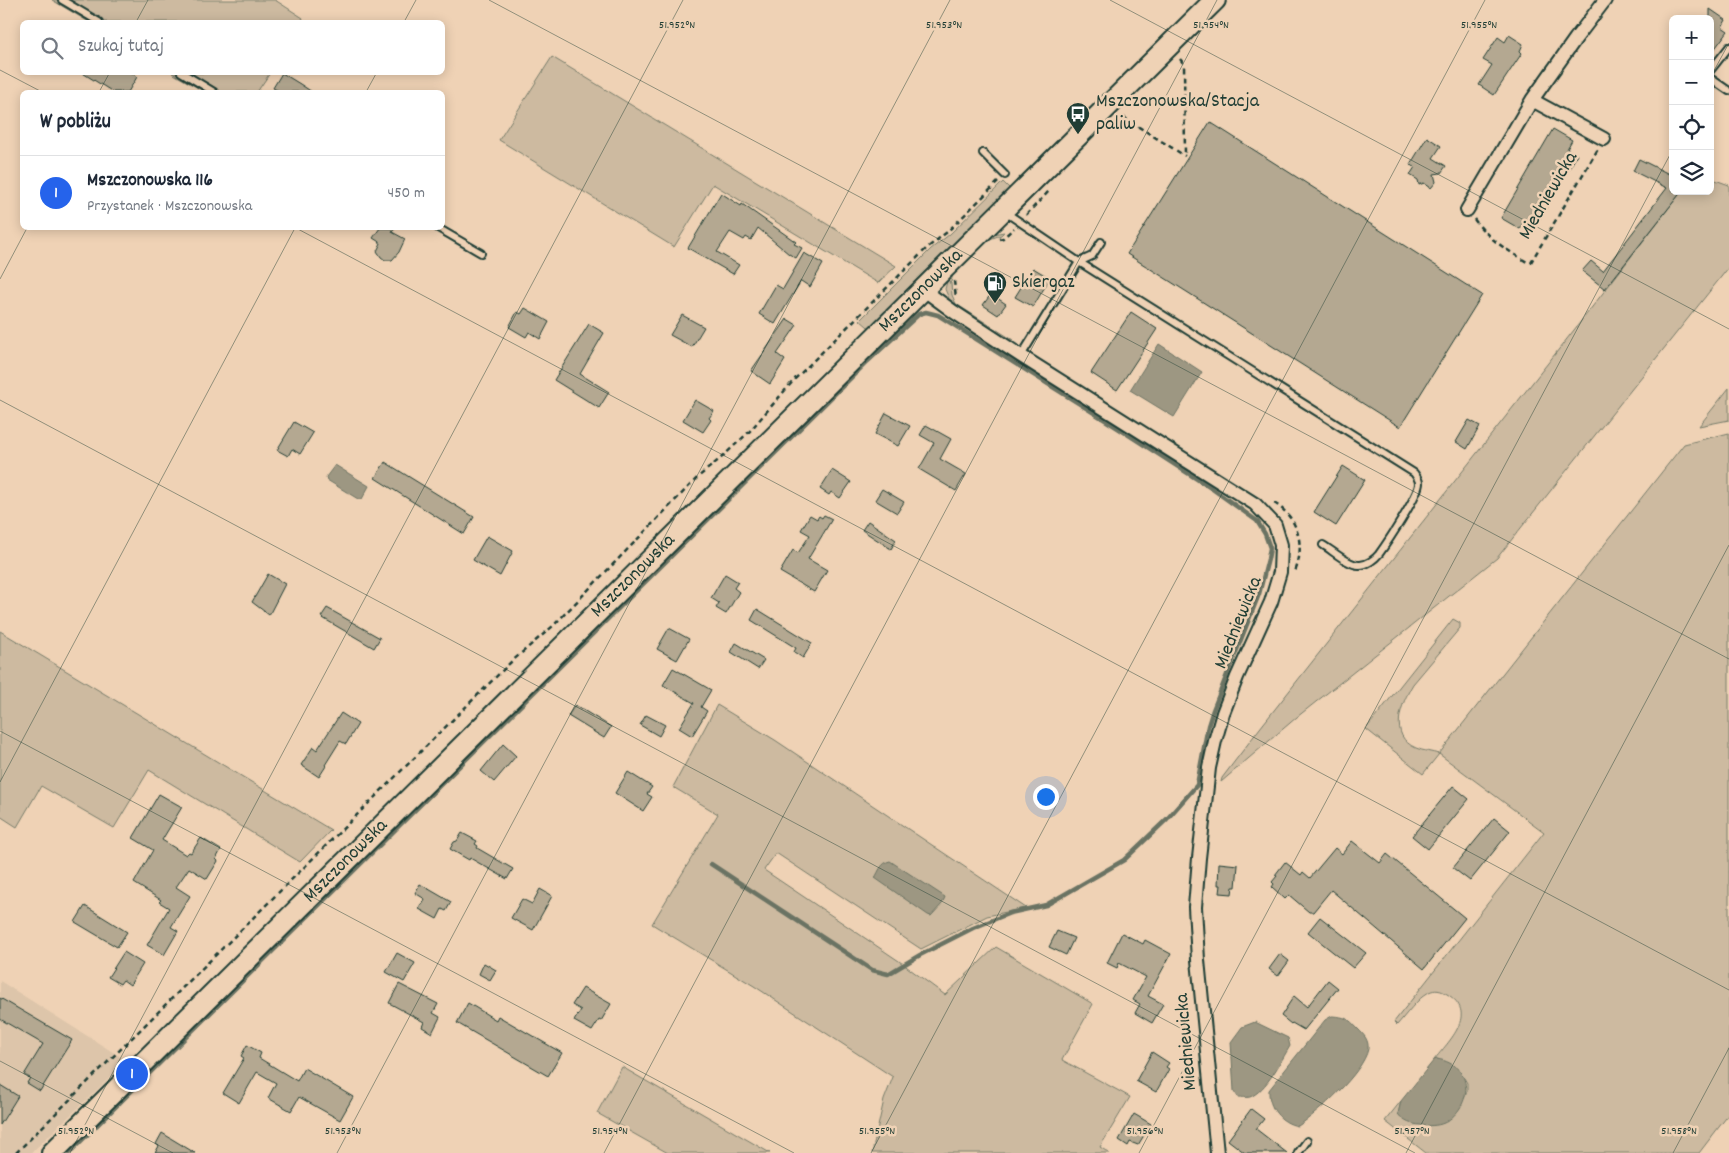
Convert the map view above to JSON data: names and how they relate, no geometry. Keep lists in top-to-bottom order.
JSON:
{
  "streets": {
    "main road": ["Mszczonowska"],
    "street": ["Miedniewicka"]
  },
  "crossings": [
    ["Miedniewicka", "Mszczonowska"]
  ],
  "places": {
    "bus stop": ["Mszczonowska/Stacja paliw"],
    "fuel station": ["Skiergaz"]
  },
  "page": {
    "map_buttons": ["+", "−"],
    "search": "Szukaj tutaj",
    "heading": "W pobliżu",
    "list": [
      {
        "mark": "1",
        "name": "Mszczonowska 116",
        "note": "Przystanek · Mszczonowska",
        "value": "450 m"
      }
    ],
    "pins": "1"
  },
  "coordinates": [
    "51.952°N",
    "51.953°N",
    "51.954°N",
    "51.955°N",
    "51.956°N",
    "51.957°N",
    "51.958°N"
  ]
}
